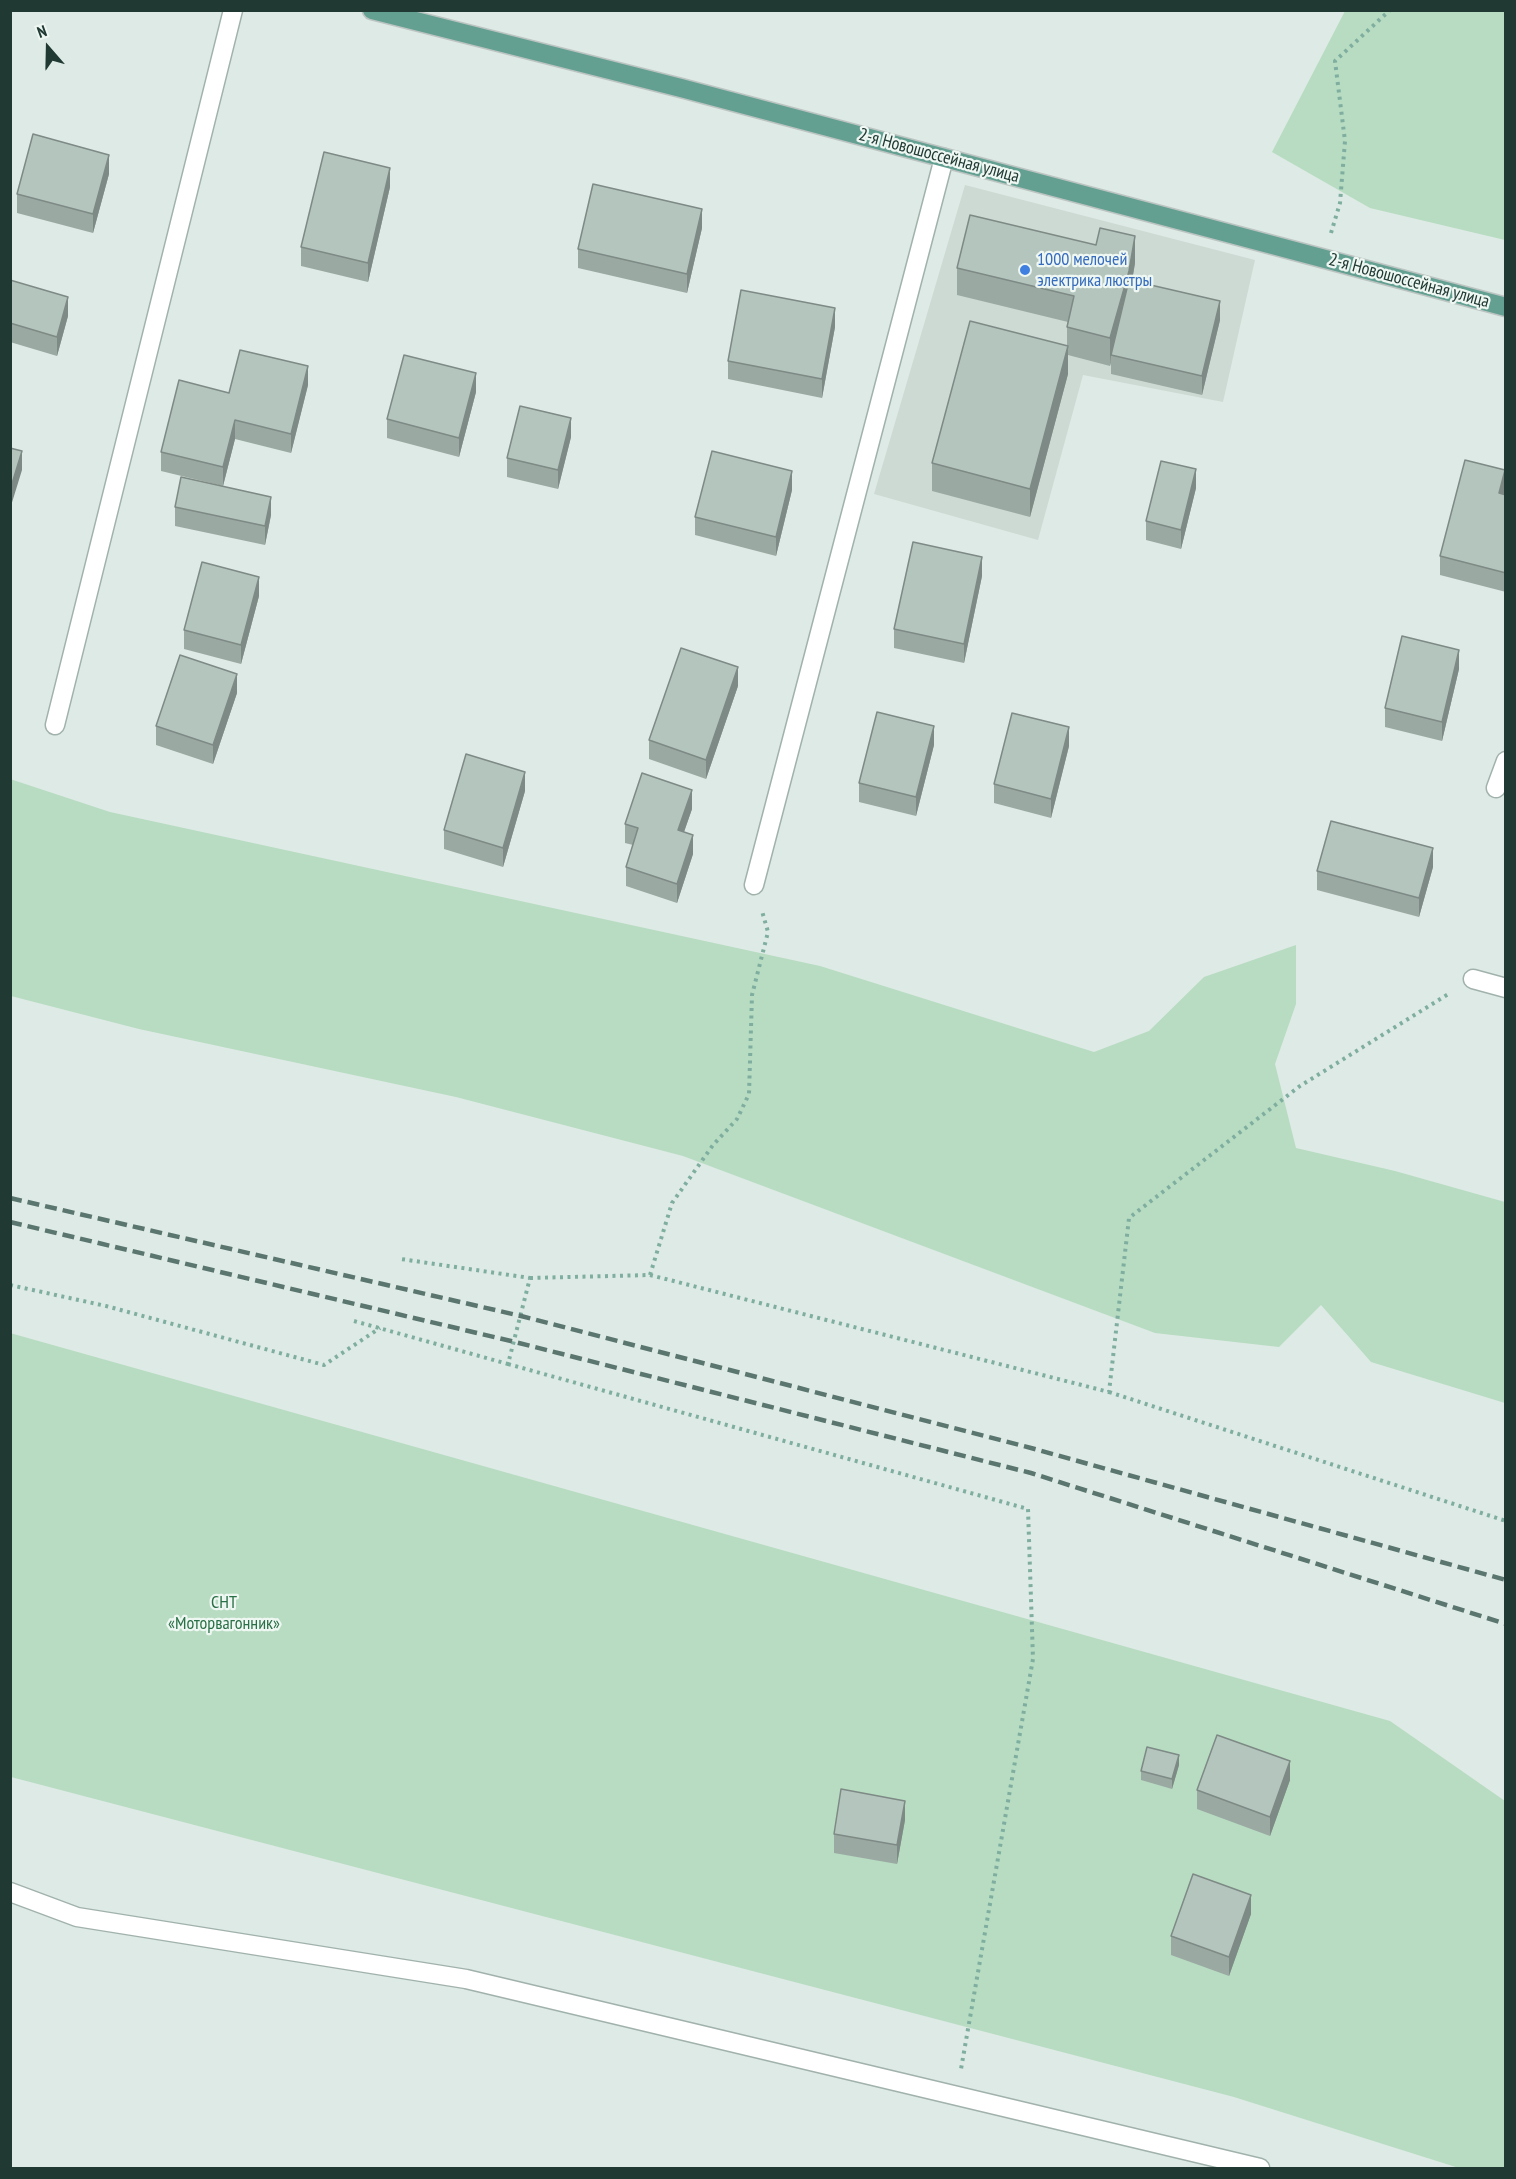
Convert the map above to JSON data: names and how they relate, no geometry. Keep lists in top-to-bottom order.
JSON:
{
  "streets": {
    "main road": ["2-я Новошоссейная улица"]
  },
  "parks": ["СНТ «Моторвагонник»"],
  "places": ["1000 мелочей электрика люстры"],
  "north": "top"
}
